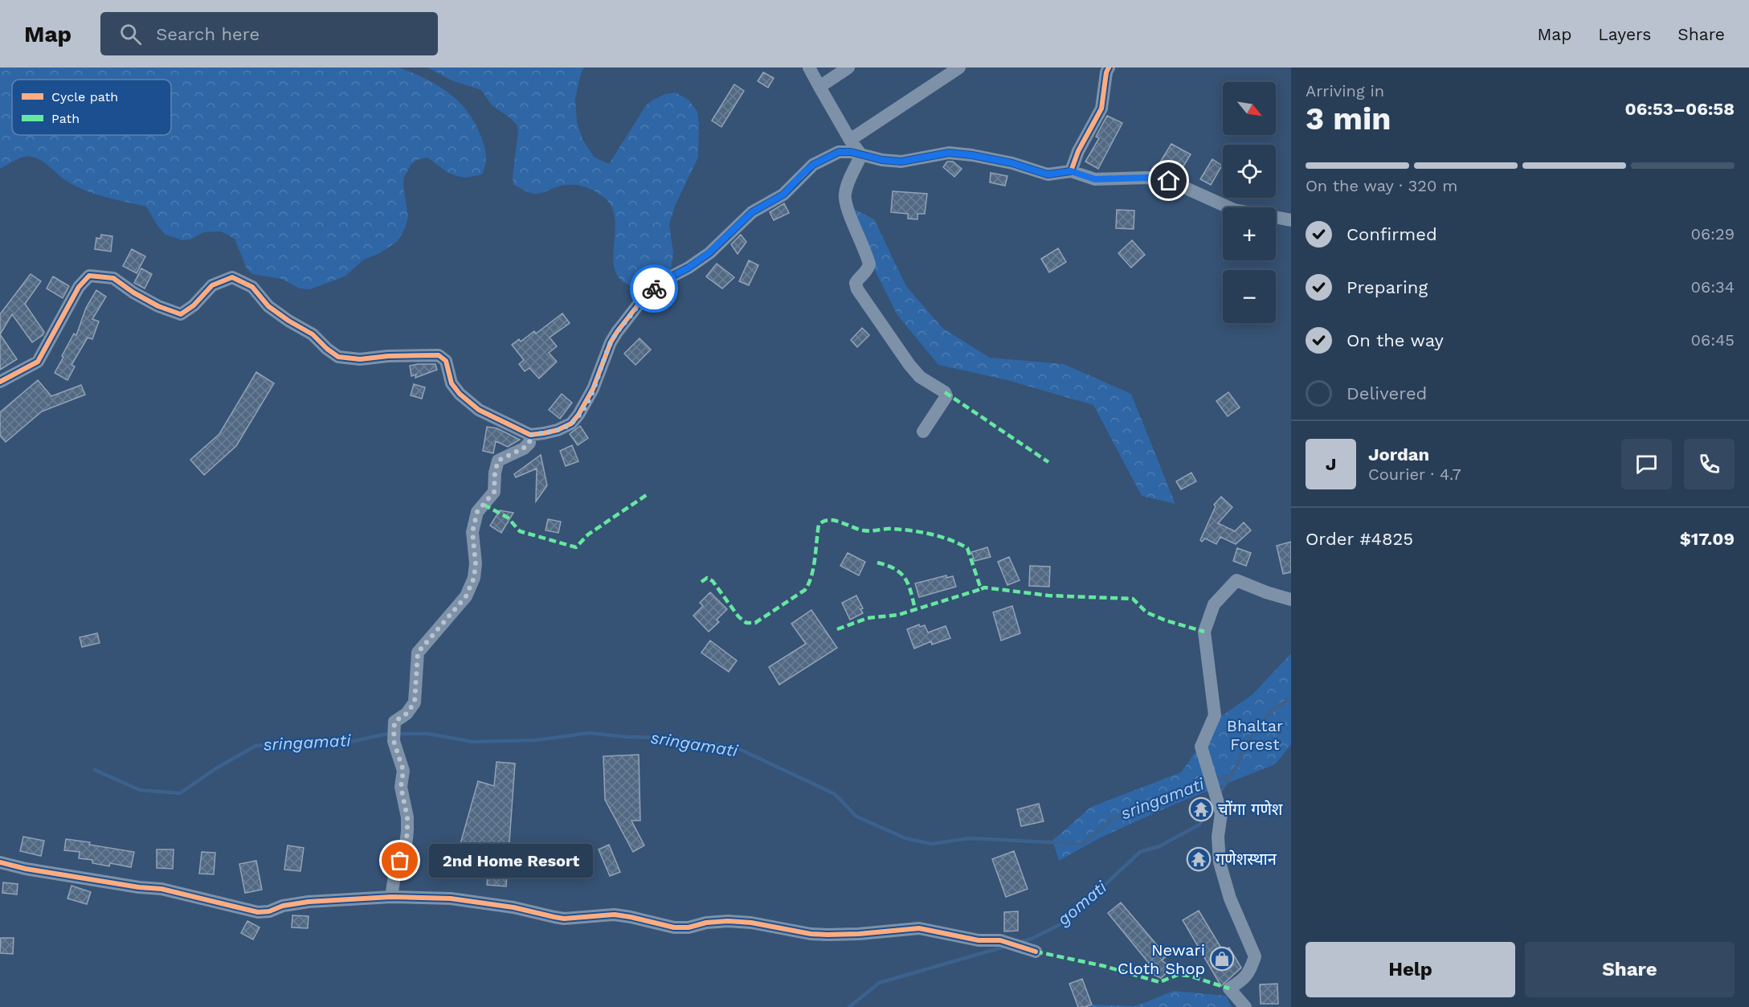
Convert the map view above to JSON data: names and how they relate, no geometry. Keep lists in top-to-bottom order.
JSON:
{
  "water": ["sringamati", "gomati"],
  "parks": ["Bhaltar Forest"],
  "places": {
    "temple": ["चोंगा गणेश", "गणेशस्थान"],
    "other": ["2nd Home Resort"],
    "shop": ["Newari Cloth Shop"]
  },
  "legend": ["Cycle path", "Path"],
  "north": "bottom right",
  "page": {
    "header": "Map",
    "search": "Search here",
    "nav": ["Map", "Layers", "Share"],
    "heading": ["3 min", "Arriving in", "06:53–06:58"],
    "panel": [
      "Jordan",
      "Courier · 4.7",
      "Order #4825",
      "$17.09"
    ],
    "map_buttons": ["+", "−"],
    "bar": "On the way · 320 m",
    "list": [
      ["Confirmed", "06:29"],
      ["Preparing", "06:34"],
      ["On the way", "06:45"],
      "Delivered"
    ],
    "round": "J",
    "bubble": "2nd Home Resort",
    "buttons": ["Help", "Share"]
  }
}
